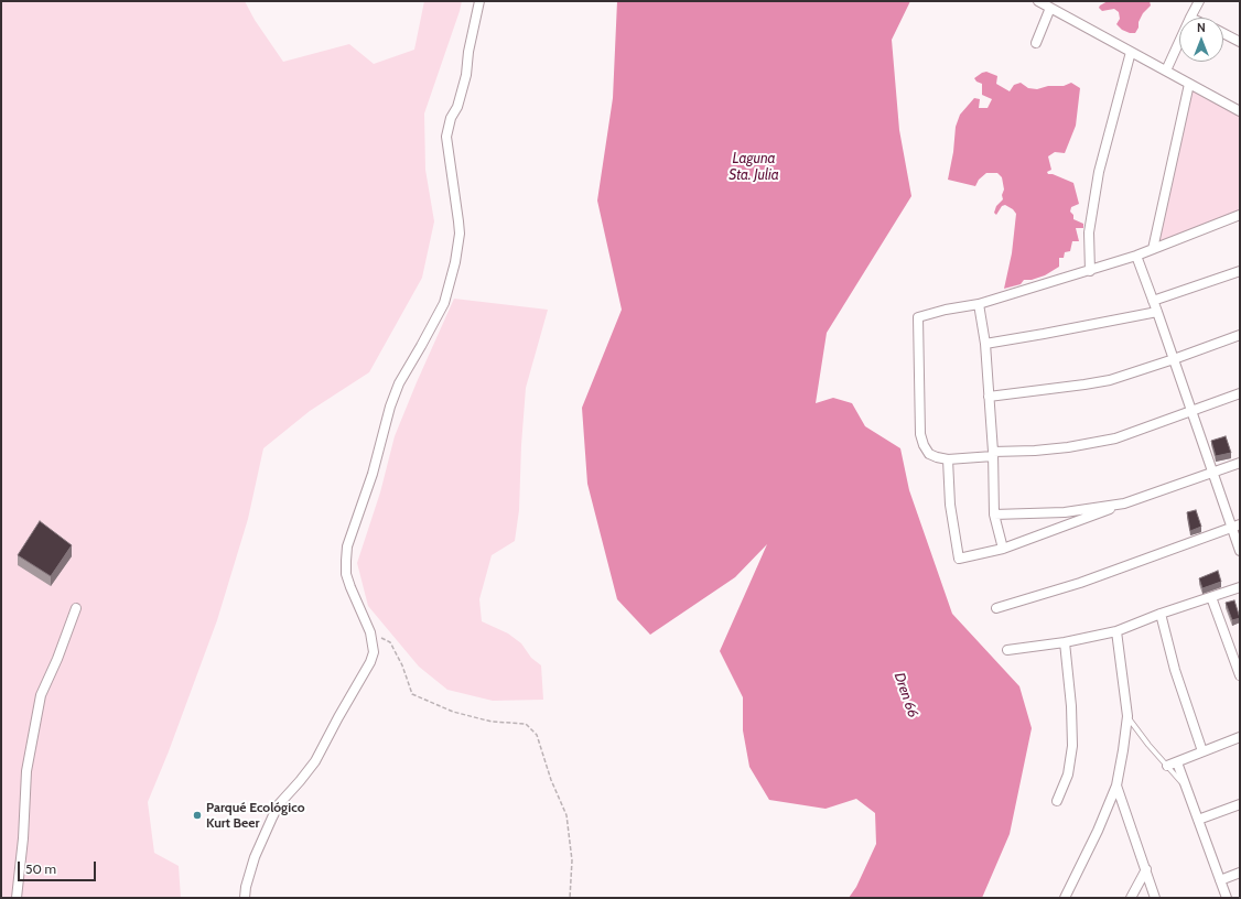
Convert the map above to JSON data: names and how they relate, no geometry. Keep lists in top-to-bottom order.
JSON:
{
  "water": ["Laguna Sta. Julia", "Dren 66"],
  "places": ["Parqué Ecológico Kurt Beer"],
  "scale_bar": "50 m",
  "north": "top"
}
